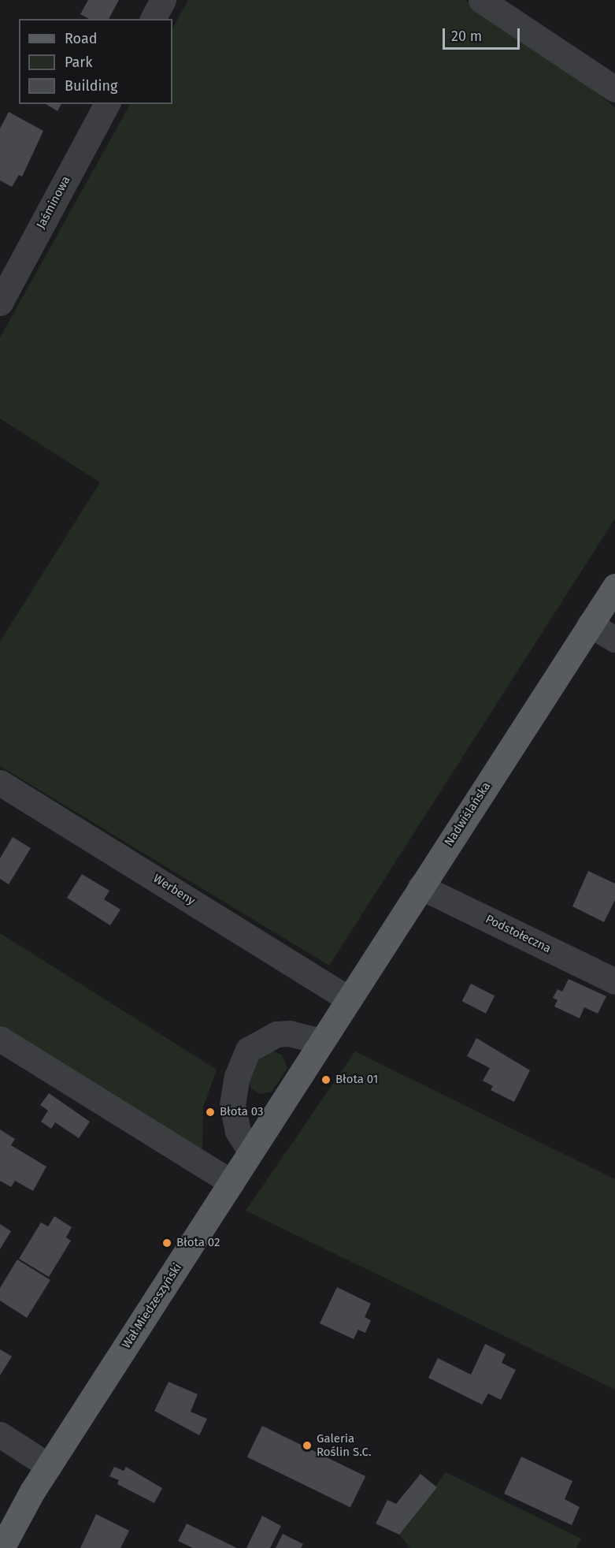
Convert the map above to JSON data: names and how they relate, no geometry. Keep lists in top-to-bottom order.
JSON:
{
  "streets": {
    "main road": ["Nadwiślańska", "Wał Miedzeszyński"],
    "street": ["Jaśminowa", "Werbeny", "Podstołeczna"]
  },
  "crossings": [
    ["Nadwiślańska", "Werbeny"],
    ["Nadwiślańska", "Podstołeczna"],
    ["Nadwiślańska", "Wał Miedzeszyński"]
  ],
  "places": [
    "Błota 01",
    "Błota 03",
    "Błota 02",
    "Galeria Roślin S.C."
  ],
  "legend": ["Road", "Park", "Building"],
  "scale_bar": "20 m"
}
